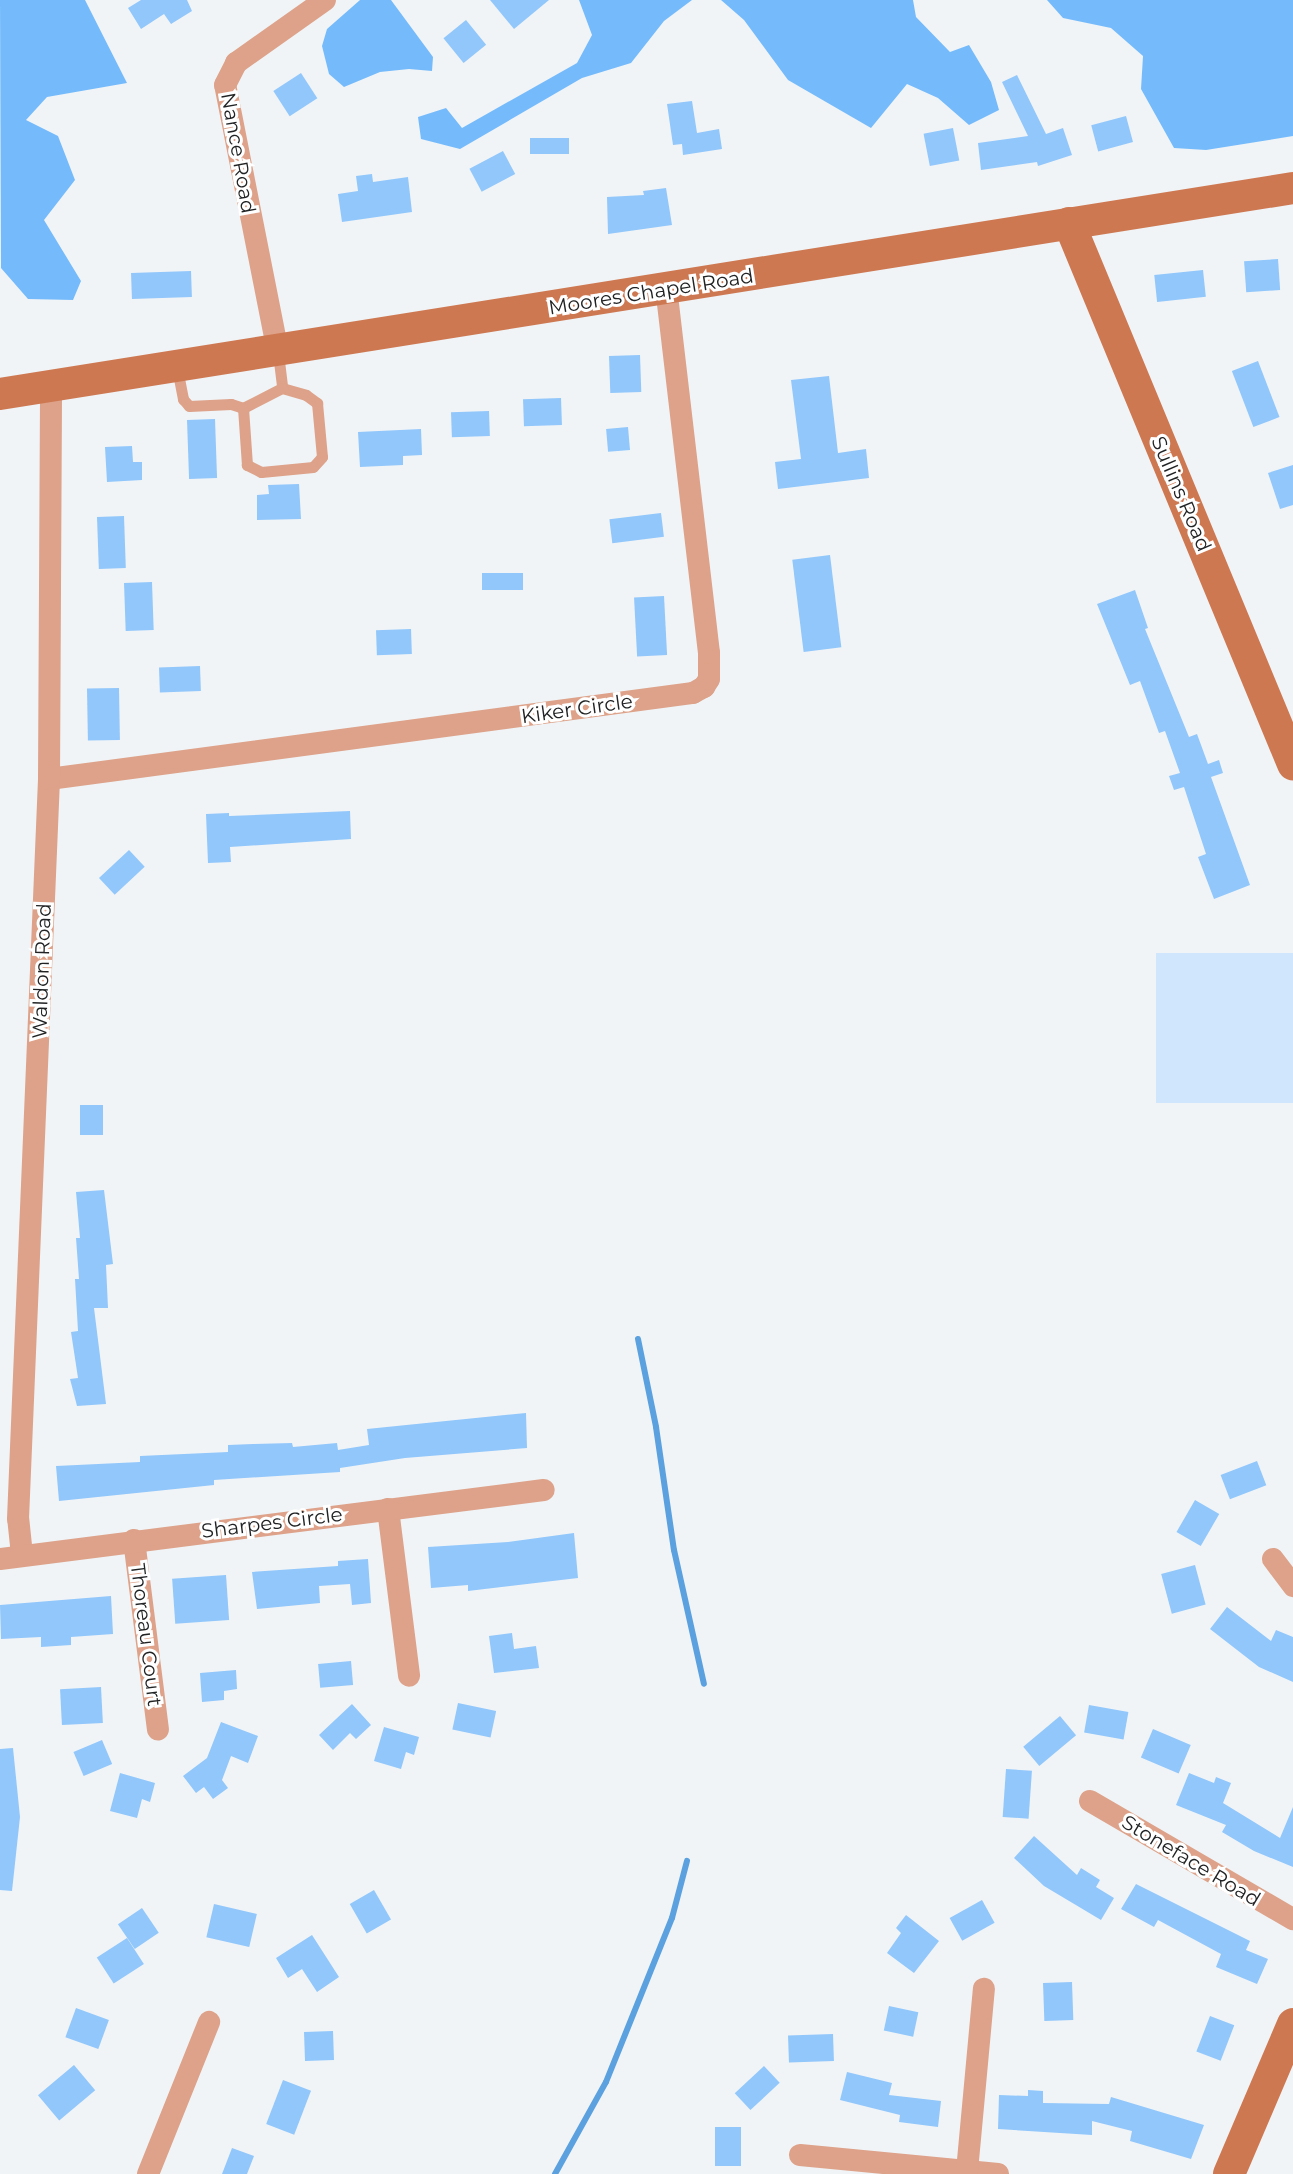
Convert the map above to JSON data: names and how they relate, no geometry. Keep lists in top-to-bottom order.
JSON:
{
  "streets": {
    "main road": ["Moores Chapel Road", "Sullins Road"],
    "street": [
      "Nance Road",
      "Kiker Circle",
      "Waldon Road",
      "Sharpes Circle",
      "Thoreau Court",
      "Stoneface Road"
    ]
  },
  "crossings": [
    ["Nance Road", "Moores Chapel Road"],
    ["Moores Chapel Road", "Sullins Road"],
    ["Moores Chapel Road", "Kiker Circle"],
    ["Moores Chapel Road", "Waldon Road"],
    ["Kiker Circle", "Waldon Road"],
    ["Waldon Road", "Sharpes Circle"],
    ["Sharpes Circle", "Thoreau Court"]
  ]
}
